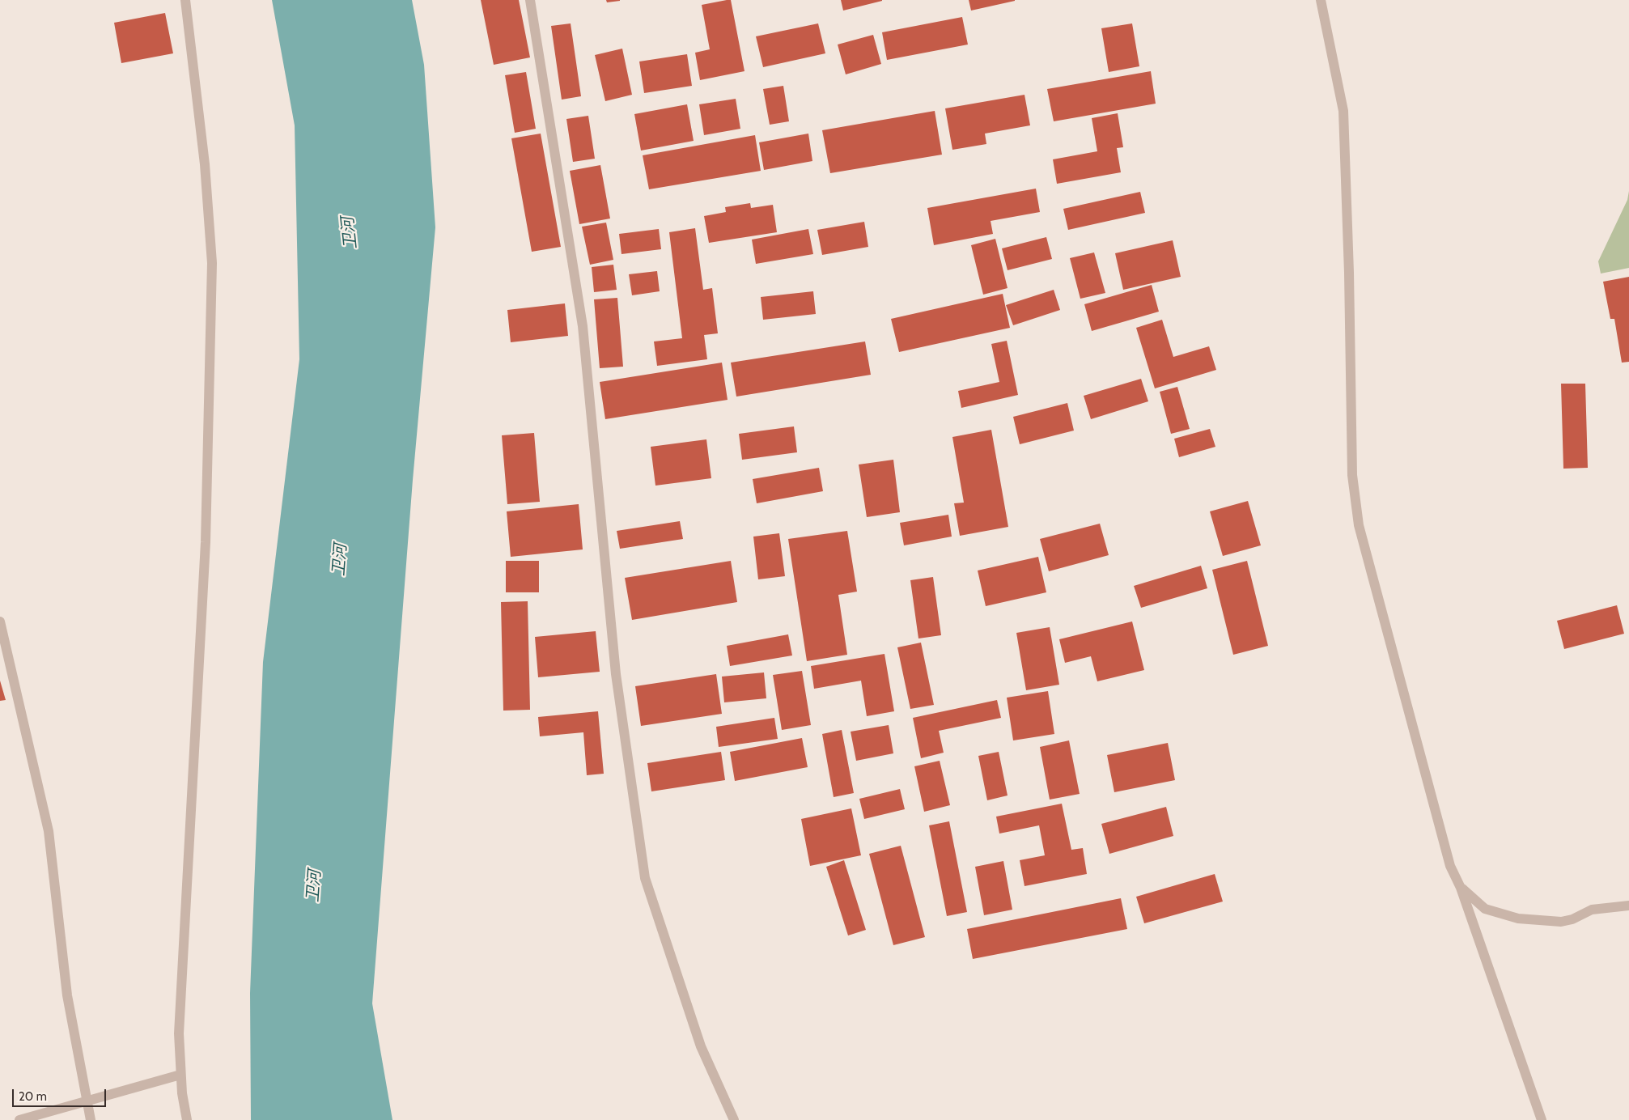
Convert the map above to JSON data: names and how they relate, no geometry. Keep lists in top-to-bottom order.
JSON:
{
  "water": ["卫河"],
  "scale_bar": "20 m"
}
